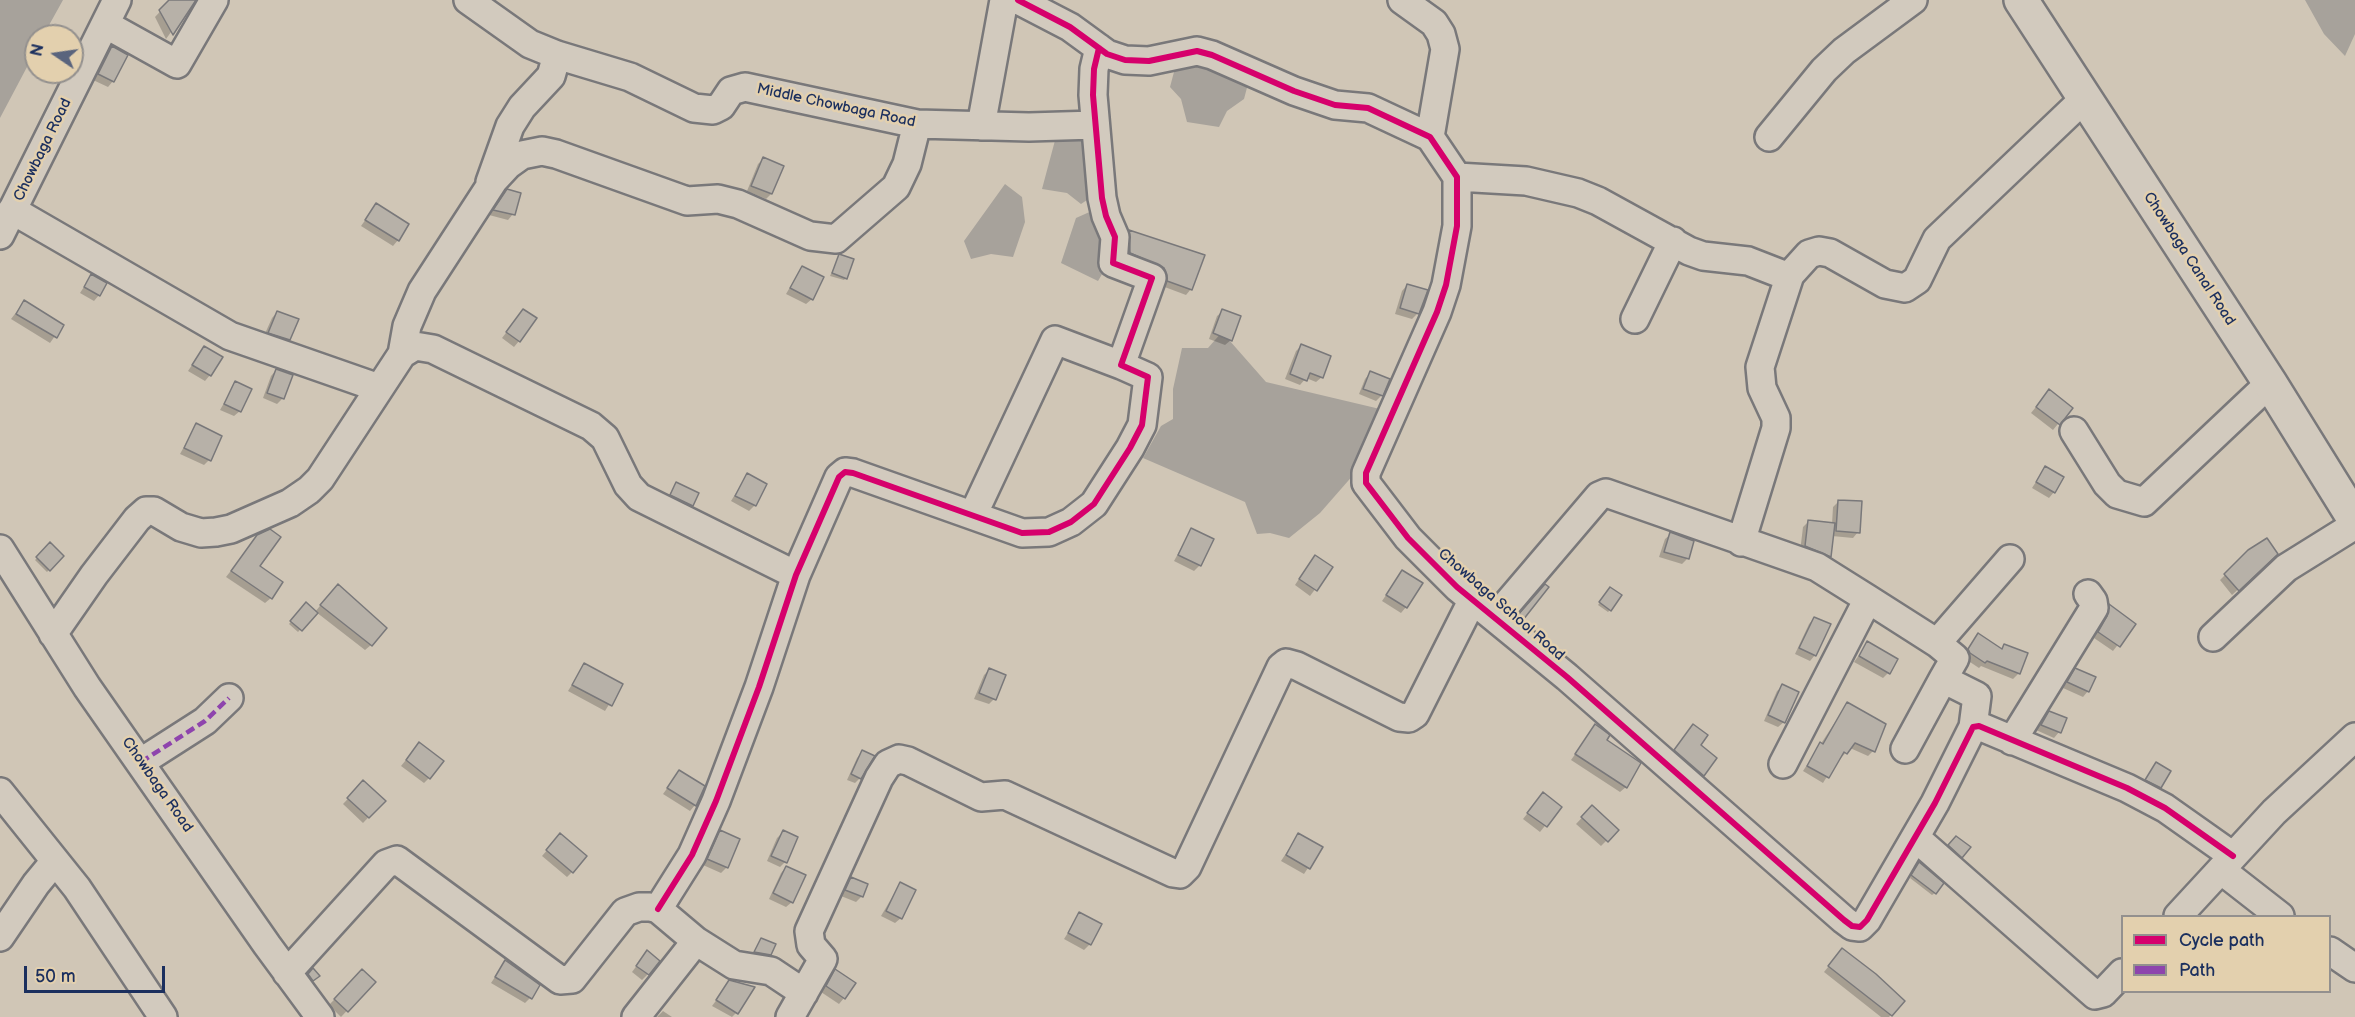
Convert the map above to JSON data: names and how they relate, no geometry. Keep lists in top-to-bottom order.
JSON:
{
  "streets": {
    "main road": ["Chowbaga Canal Road"],
    "street": ["Middle Chowbaga Road", "Chowbaga Road", "Chowbaga School Road"]
  },
  "legend": ["Cycle path", "Path"],
  "scale_bar": "50 m",
  "north": "left"
}
